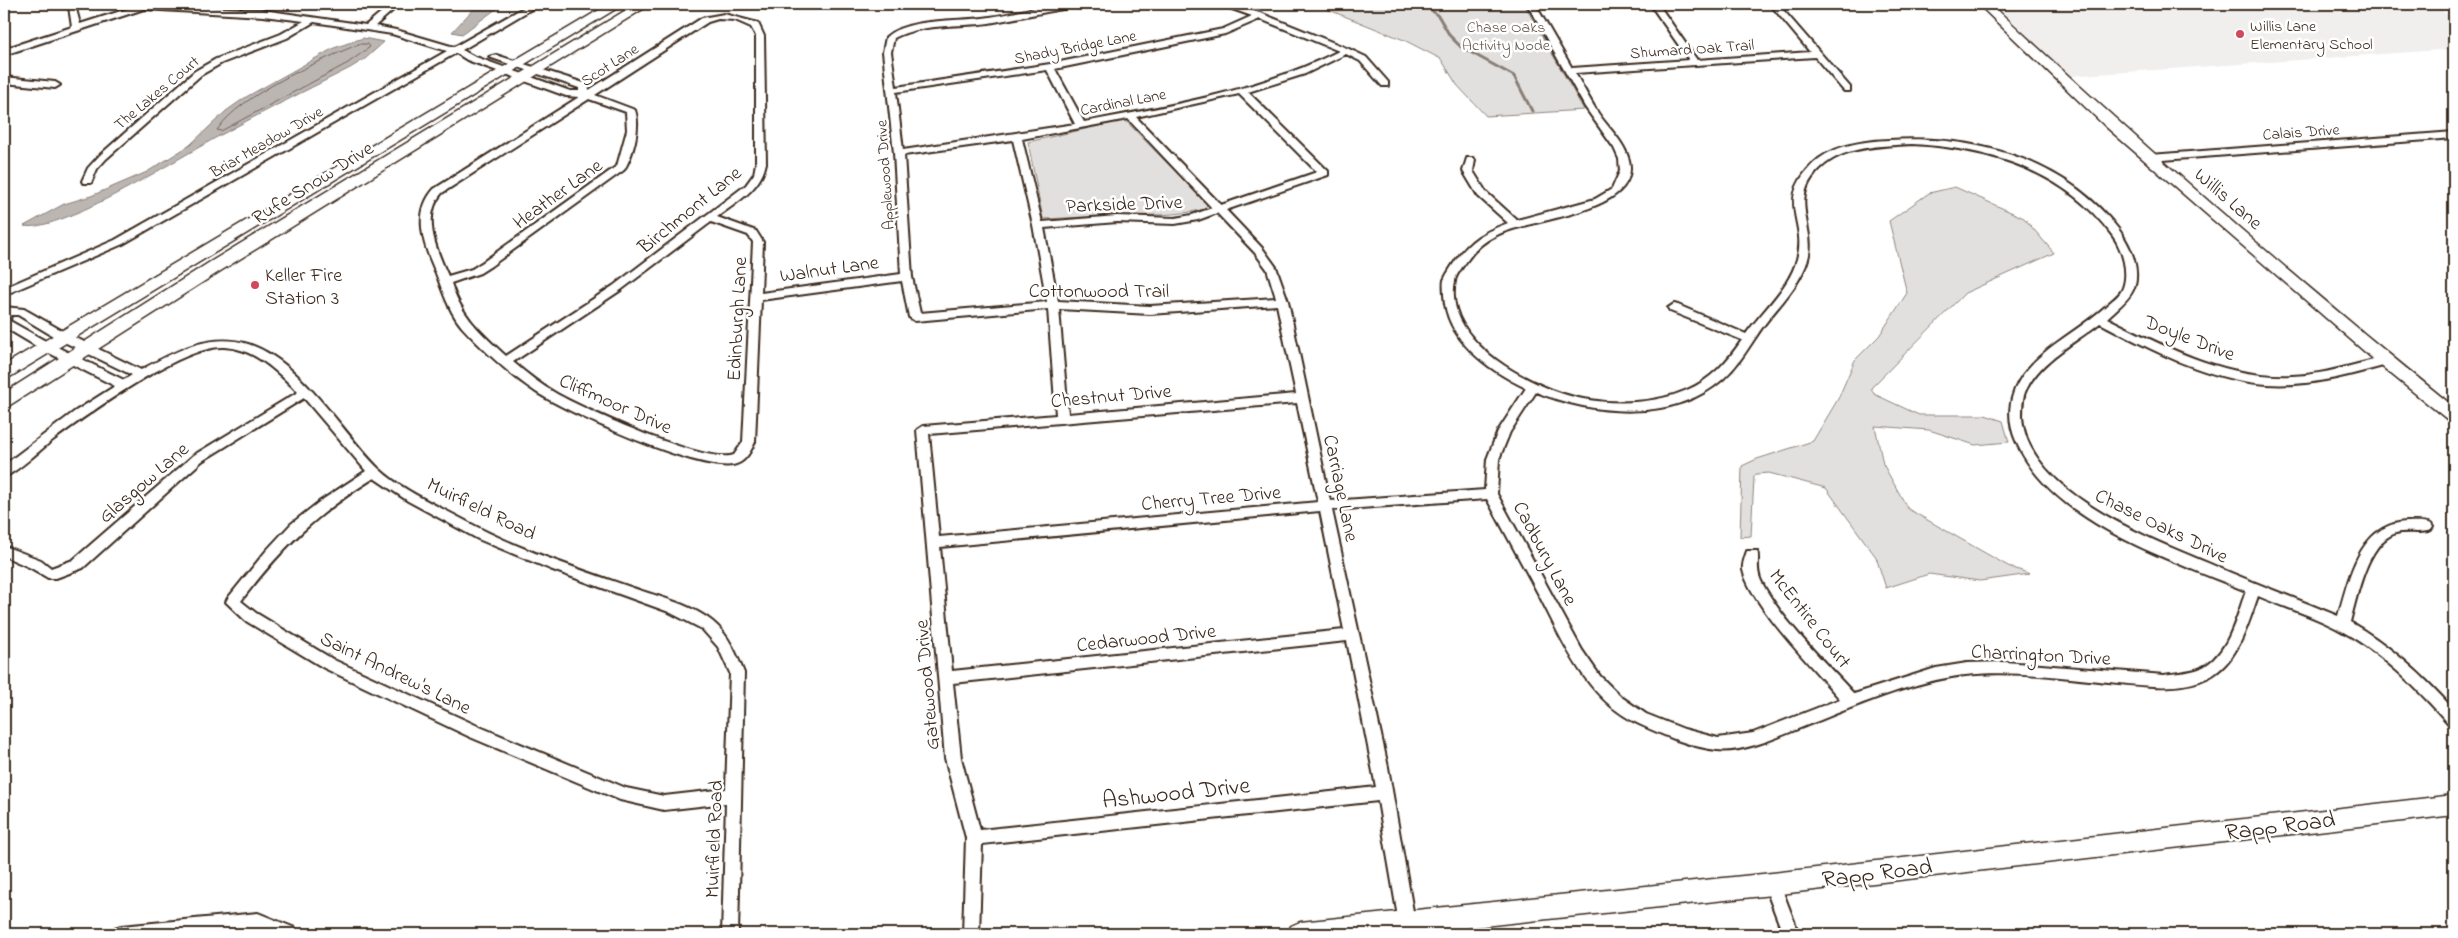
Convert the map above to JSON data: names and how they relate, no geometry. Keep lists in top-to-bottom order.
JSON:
{
  "streets": {
    "street": [
      "Shady Bridge Lane",
      "Shumard Oak Trail",
      "Scot Lane",
      "The Lakes Court",
      "Cardinal Lane",
      "Calais Drive",
      "Briar Meadow Drive",
      "Applewood Drive",
      "Rufe Snow Drive",
      "Heather Lane",
      "Willis Lane",
      "Parkside Drive",
      "Birchmont Lane",
      "Walnut Lane",
      "Cottonwood Trail",
      "Edinburgh Lane",
      "Doyle Drive",
      "Chestnut Drive",
      "Cliffmoor Drive",
      "Glasgow Lane",
      "Carriage Lane",
      "Cherry Tree Drive",
      "Muirfield Road",
      "Chase Oaks Drive",
      "Cadbury Lane",
      "McEntire Court",
      "Cedarwood Drive",
      "Charrington Drive",
      "Saint Andrew's Lane",
      "Gatewood Drive",
      "Ashwood Drive",
      "Rapp Road"
    ]
  },
  "crossings": [
    ["Shady Bridge Lane", "Applewood Drive"],
    ["Shumard Oak Trail", "Chase Oaks Drive"],
    ["Scot Lane", "Heather Lane"],
    ["Scot Lane", "Birchmont Lane"],
    ["Scot Lane", "Cliffmoor Drive"],
    ["The Lakes Court", "Heather Lane"],
    ["Cardinal Lane", "Applewood Drive"],
    ["Cardinal Lane", "Parkside Drive"],
    ["Cardinal Lane", "Carriage Lane"],
    ["Calais Drive", "Willis Lane"],
    ["Briar Meadow Drive", "Heather Lane"],
    ["Applewood Drive", "Walnut Lane"],
    ["Applewood Drive", "Cottonwood Trail"],
    ["Rufe Snow Drive", "Heather Lane"],
    ["Heather Lane", "Cliffmoor Drive"],
    ["Willis Lane", "Doyle Drive"],
    ["Parkside Drive", "Carriage Lane"],
    ["Birchmont Lane", "Edinburgh Lane"],
    ["Birchmont Lane", "Cliffmoor Drive"],
    ["Walnut Lane", "Edinburgh Lane"],
    ["Cottonwood Trail", "Carriage Lane"],
    ["Edinburgh Lane", "Cliffmoor Drive"],
    ["Doyle Drive", "Chase Oaks Drive"],
    ["Chestnut Drive", "Carriage Lane"],
    ["Chestnut Drive", "Gatewood Drive"],
    ["Glasgow Lane", "Muirfield Road"],
    ["Carriage Lane", "Cherry Tree Drive"],
    ["Carriage Lane", "Cedarwood Drive"],
    ["Carriage Lane", "Ashwood Drive"],
    ["Carriage Lane", "Rapp Road"],
    ["Cherry Tree Drive", "Cadbury Lane"],
    ["Cherry Tree Drive", "Gatewood Drive"],
    ["Muirfield Road", "Saint Andrew's Lane"],
    ["Chase Oaks Drive", "Cadbury Lane"],
    ["Chase Oaks Drive", "Charrington Drive"],
    ["Cadbury Lane", "Charrington Drive"],
    ["McEntire Court", "Charrington Drive"],
    ["Cedarwood Drive", "Gatewood Drive"],
    ["Gatewood Drive", "Ashwood Drive"]
  ],
  "parks": ["Chase Oaks Activity Node"],
  "places": ["Willis Lane Elementary School", "Keller Fire Station 3"]
}
